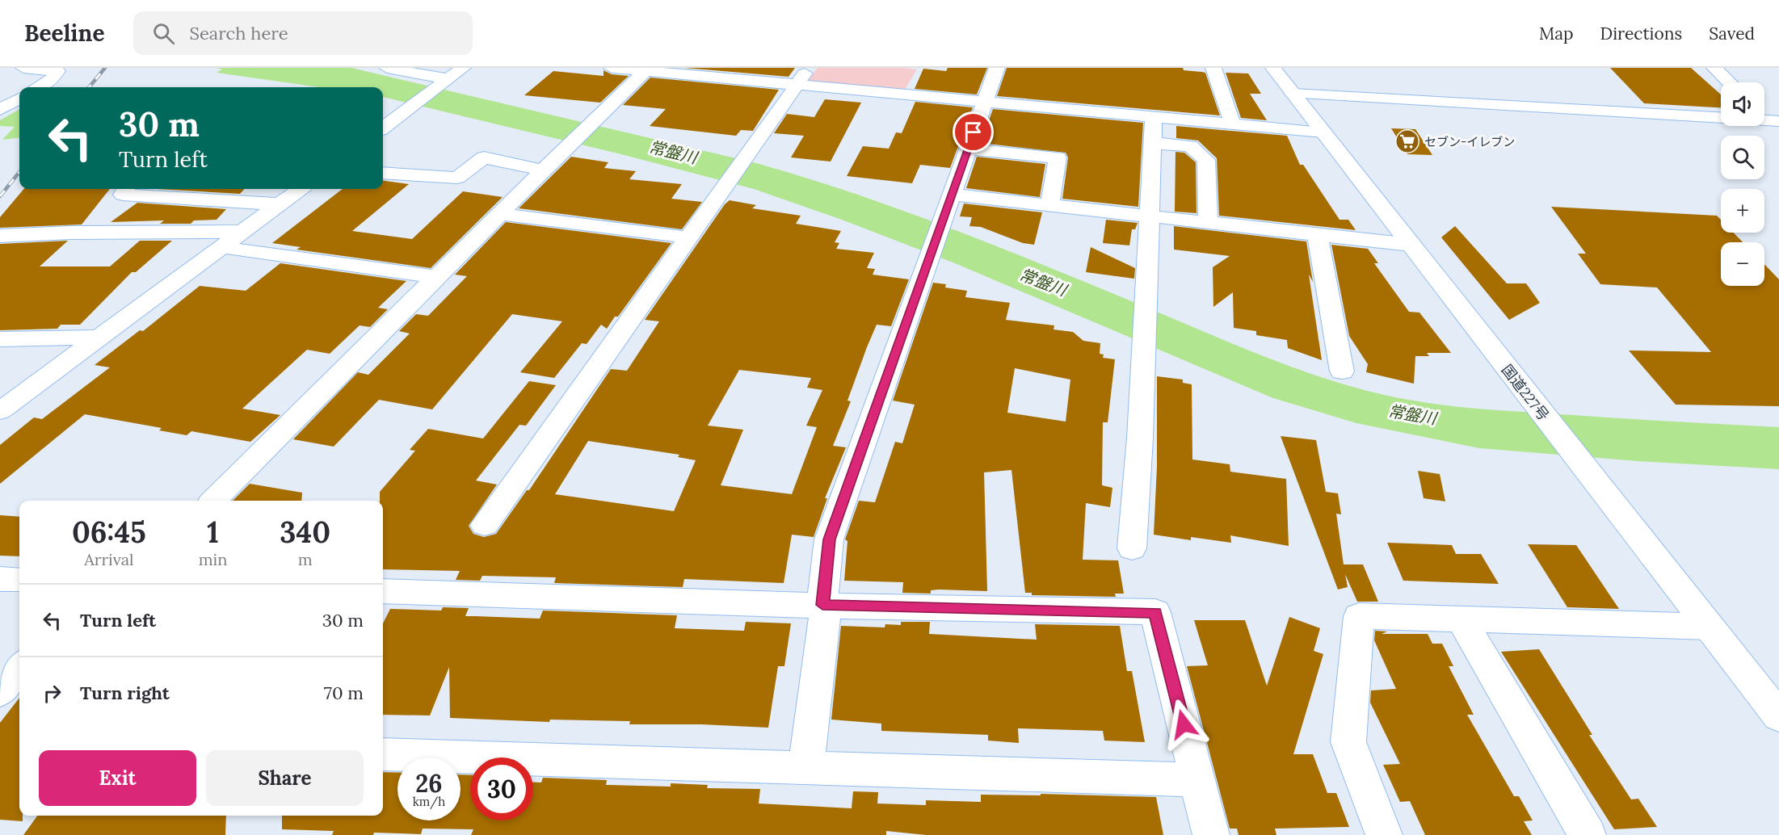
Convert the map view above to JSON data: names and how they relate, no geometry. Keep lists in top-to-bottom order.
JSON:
{
  "streets": {
    "main road": ["国道227号"]
  },
  "water": ["常盤川"],
  "places": {
    "supermarket": ["セブン-イレブン"]
  },
  "page": {
    "header": "Beeline",
    "search": "Search here",
    "nav": ["Map", "Directions", "Saved"],
    "map_buttons": ["+", "−"],
    "turn": ["30 m", "Turn left"],
    "eta": [
      "06:45",
      "Arrival",
      "1",
      "min",
      "340",
      "m"
    ],
    "list": [
      {
        "name": "Turn left",
        "value": "30 m"
      },
      {
        "name": "Turn right",
        "value": "70 m"
      }
    ],
    "buttons": ["Exit", "Share"],
    "speed": "26 km/h",
    "limit": "30"
  }
}
